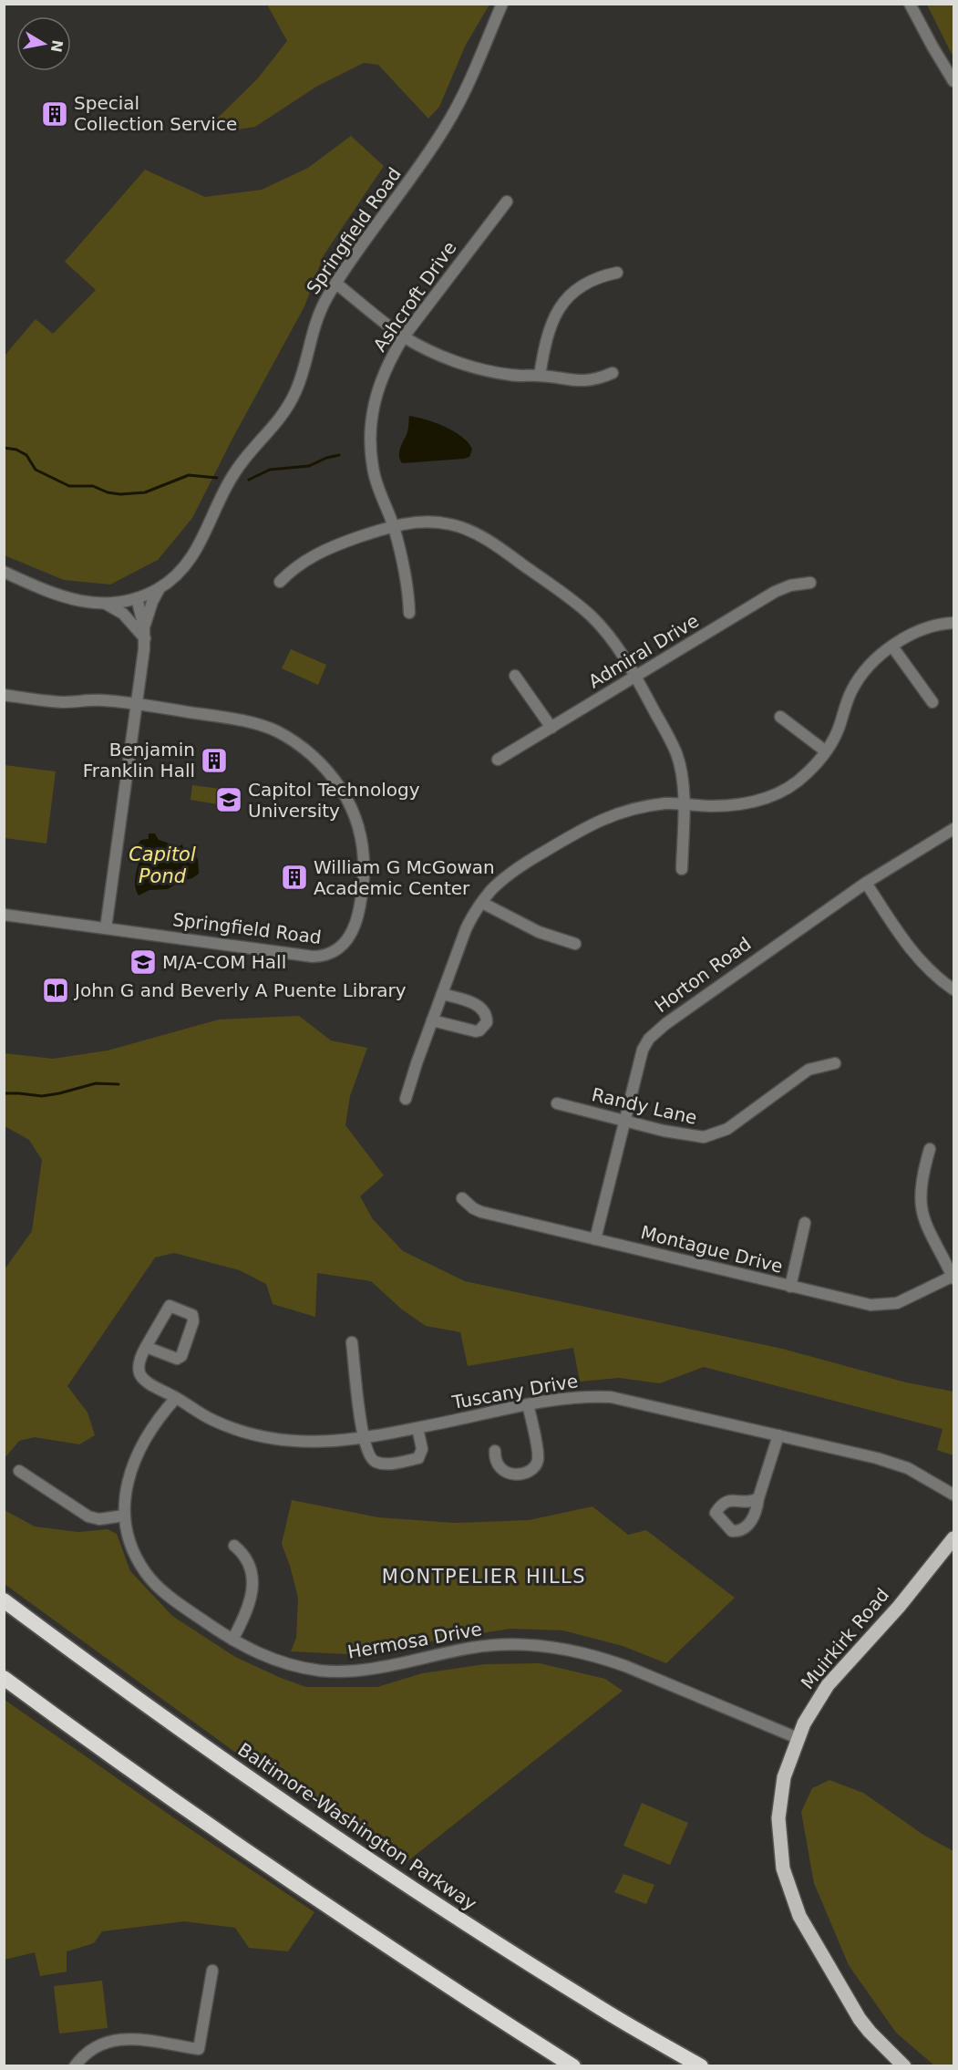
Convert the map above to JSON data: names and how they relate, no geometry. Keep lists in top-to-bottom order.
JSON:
{
  "streets": {
    "highway": ["Baltimore-Washington Parkway"],
    "main road": ["Muirkirk Road"],
    "street": [
      "Springfield Road",
      "Ashcroft Drive",
      "Admiral Drive",
      "Horton Road",
      "Randy Lane",
      "Montague Drive",
      "Tuscany Drive",
      "Hermosa Drive"
    ]
  },
  "crossings": [
    ["Horton Road", "Randy Lane"],
    ["Horton Road", "Montague Drive"],
    ["Tuscany Drive", "Hermosa Drive"],
    ["Muirkirk Road", "Hermosa Drive"]
  ],
  "districts": ["MONTPELIER HILLS"],
  "water": ["Capitol Pond"],
  "places": {
    "building": ["Special Collection Service", "Benjamin Franklin Hall", "William G McGowan Academic Center"],
    "school or university": ["Capitol Technology University", "M/A-COM Hall"],
    "library": ["John G and Beverly A Puente Library"]
  },
  "north": "right"
}
